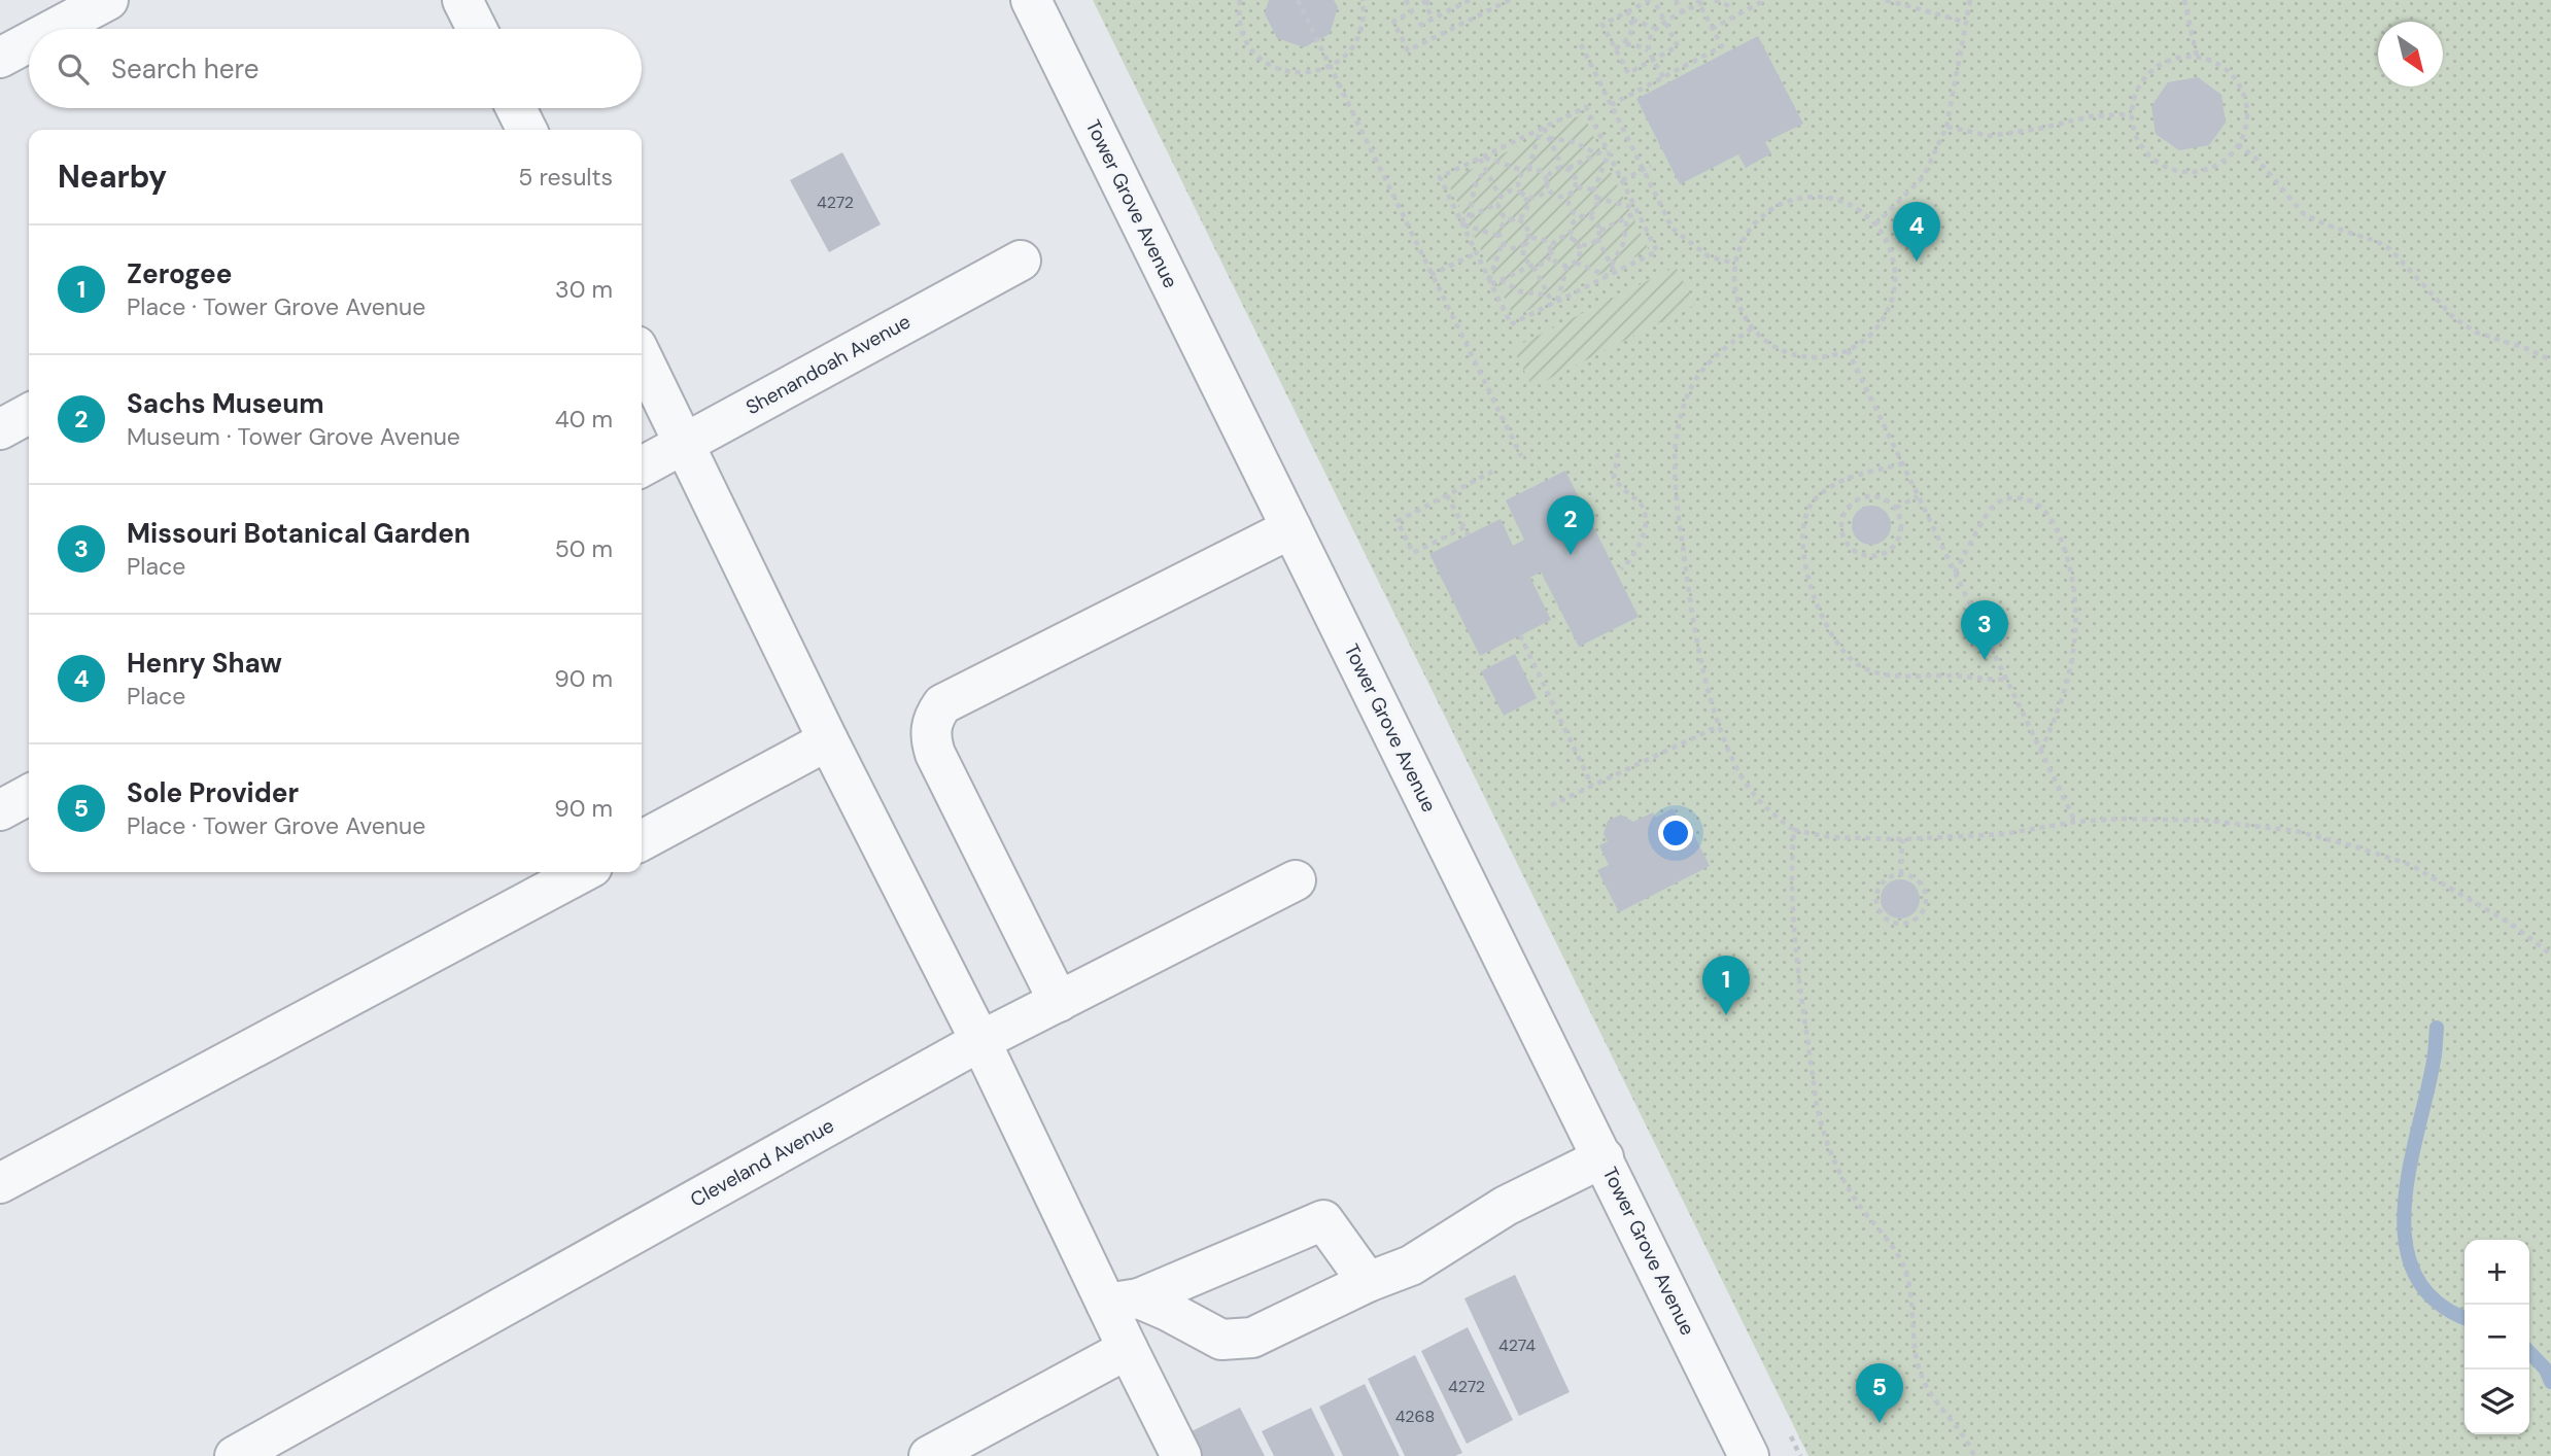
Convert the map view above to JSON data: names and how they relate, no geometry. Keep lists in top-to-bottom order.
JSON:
{
  "streets": {
    "street": ["Tower Grove Avenue", "Shenandoah Avenue", "Cleveland Avenue"]
  },
  "house_numbers": [
    "4272",
    "4274",
    "4272",
    "4268"
  ],
  "north": "bottom right",
  "page": {
    "search": "Search here",
    "heading": ["Nearby", "5 results"],
    "pins": [
      "4",
      "2",
      "3",
      "1",
      "5"
    ],
    "list": [
      {
        "mark": "1",
        "name": "Zerogee",
        "note": "Place · Tower Grove Avenue",
        "value": "30 m"
      },
      {
        "mark": "2",
        "name": "Sachs Museum",
        "note": "Museum · Tower Grove Avenue",
        "value": "40 m"
      },
      {
        "mark": "3",
        "name": "Missouri Botanical Garden",
        "note": "Place",
        "value": "50 m"
      },
      {
        "mark": "4",
        "name": "Henry Shaw",
        "note": "Place",
        "value": "90 m"
      },
      {
        "mark": "5",
        "name": "Sole Provider",
        "note": "Place · Tower Grove Avenue",
        "value": "90 m"
      }
    ],
    "map_buttons": ["+", "−"]
  }
}
